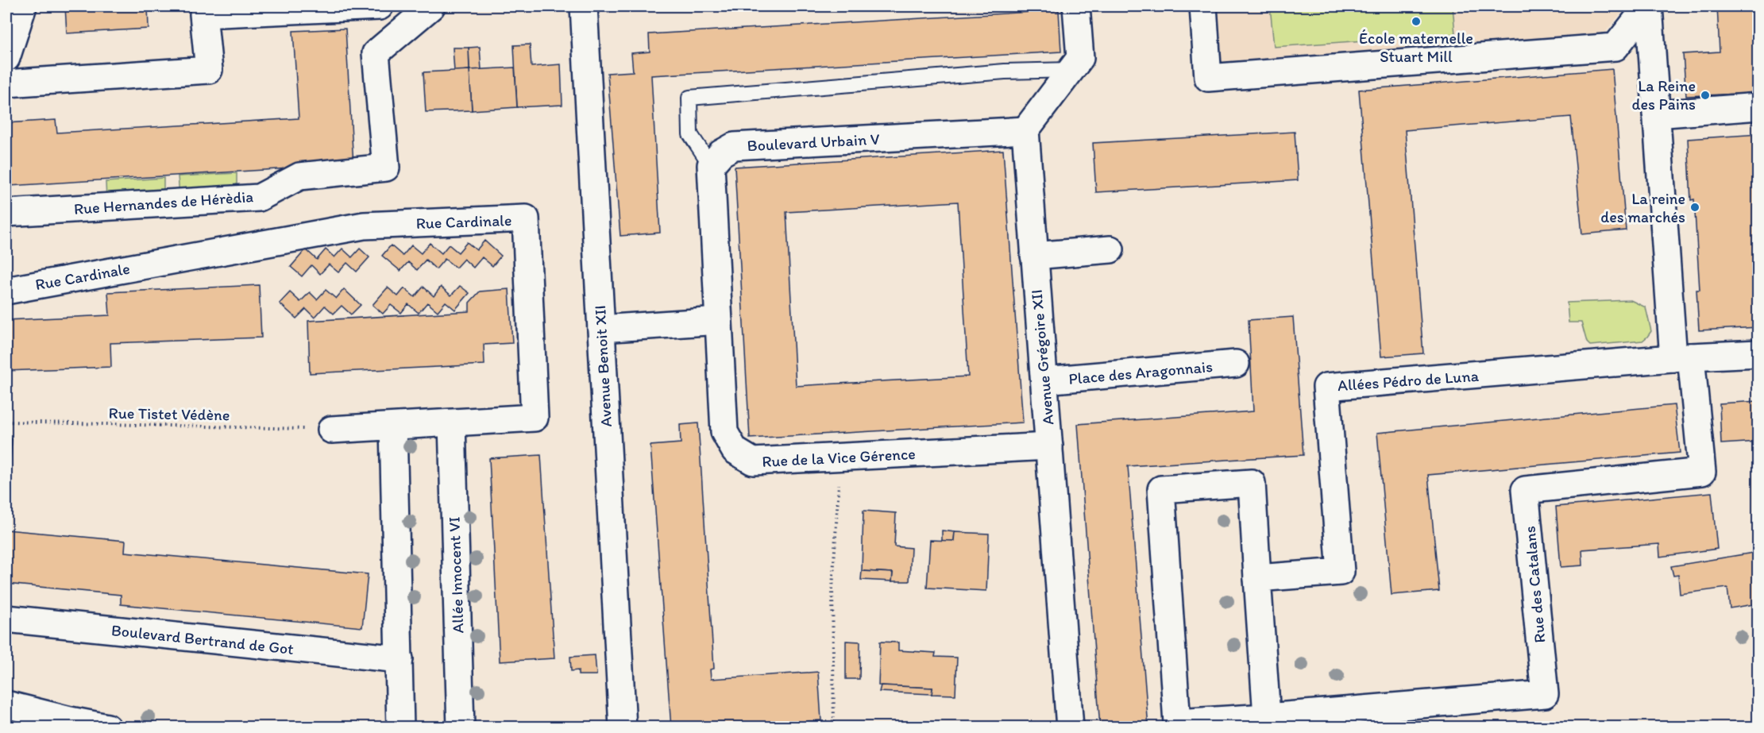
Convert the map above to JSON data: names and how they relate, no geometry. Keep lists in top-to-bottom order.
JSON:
{
  "streets": {
    "street": [
      "Boulevard Urbain V",
      "Rue Hernandes de Hérèdia",
      "Rue Cardinale",
      "Avenue Grégoire XII",
      "Avenue Benoit XII",
      "Place des Aragonnais",
      "Allées Pédro de Luna",
      "Rue de la Vice Gérence",
      "Allée Innocent VI",
      "Rue des Catalans",
      "Boulevard Bertrand de Got"
    ],
    "path": ["Rue Tistet Védène"]
  },
  "crossings": [
    ["Boulevard Urbain V", "Avenue Grégoire XII"],
    ["Rue Cardinale", "Rue Tistet Védène"],
    ["Rue Cardinale", "Allée Innocent VI"],
    ["Avenue Grégoire XII", "Place des Aragonnais"],
    ["Avenue Grégoire XII", "Rue de la Vice Gérence"],
    ["Allées Pédro de Luna", "Rue des Catalans"]
  ],
  "places": ["École maternelle Stuart Mill", "La Reine des Pains", "La reine des marchés"]
}
